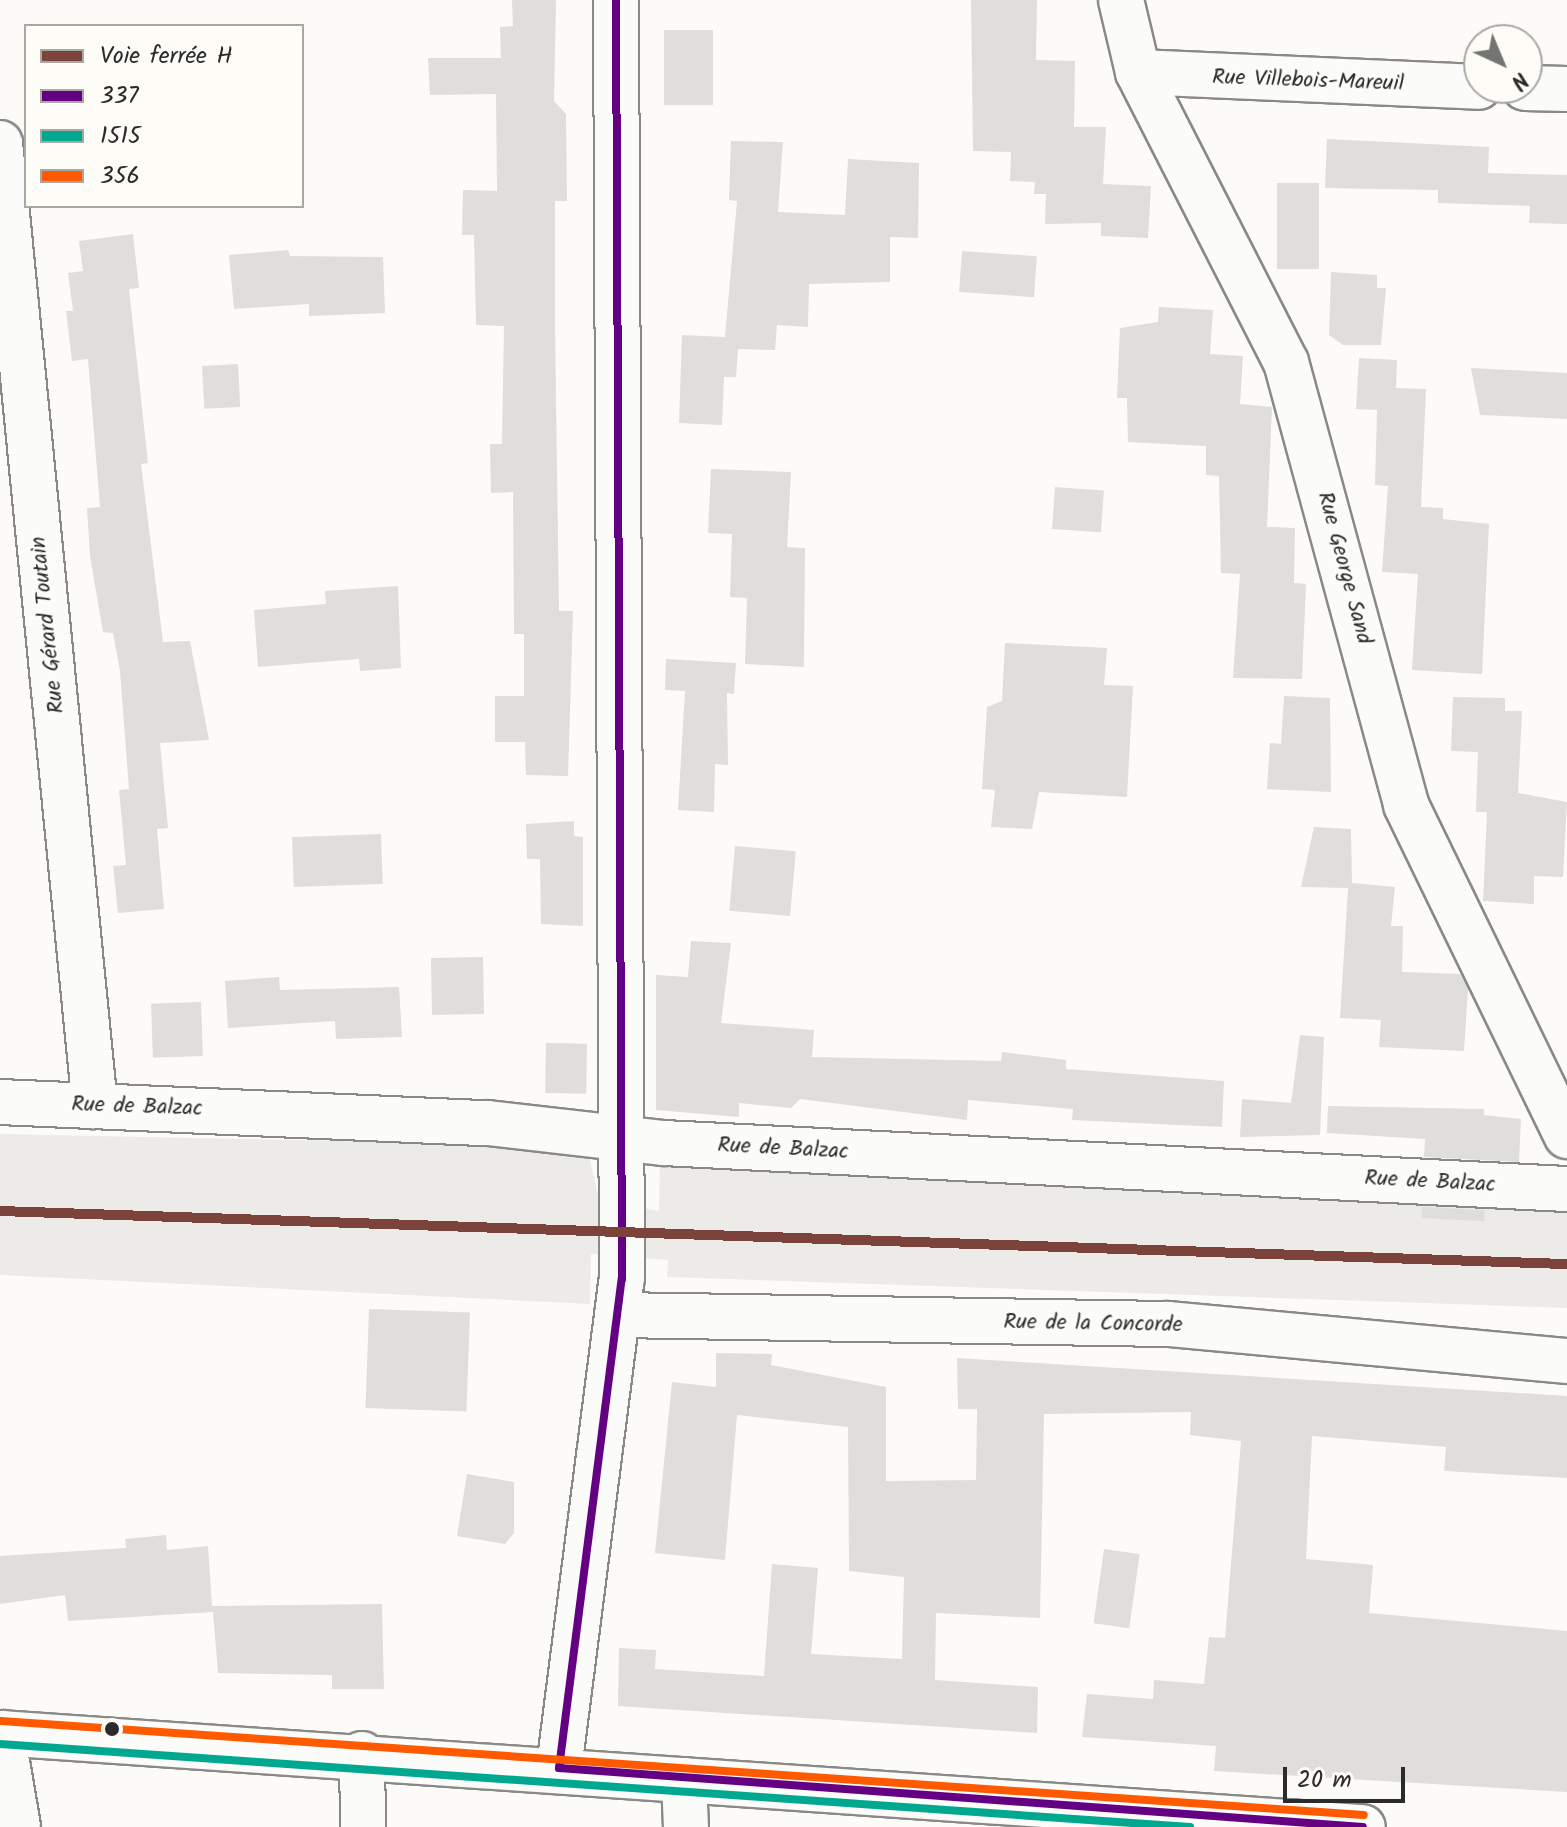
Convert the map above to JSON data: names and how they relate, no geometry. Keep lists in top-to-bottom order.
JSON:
{
  "streets": {
    "street": [
      "Rue Villebois-Mareuil",
      "Rue George Sand",
      "Rue Gérard Toutain",
      "Rue de Balzac",
      "Rue de la Concorde"
    ]
  },
  "crossings": [
    ["Rue Villebois-Mareuil", "Rue George Sand"],
    ["Rue Gérard Toutain", "Rue de Balzac"]
  ],
  "lines": [
    "transit line 337",
    "rail line H",
    "transit line 356",
    "transit line 1515"
  ],
  "legend": [
    "Voie ferrée H",
    "337",
    "1515",
    "356"
  ],
  "scale_bar": "20 m",
  "north": "bottom right"
}
